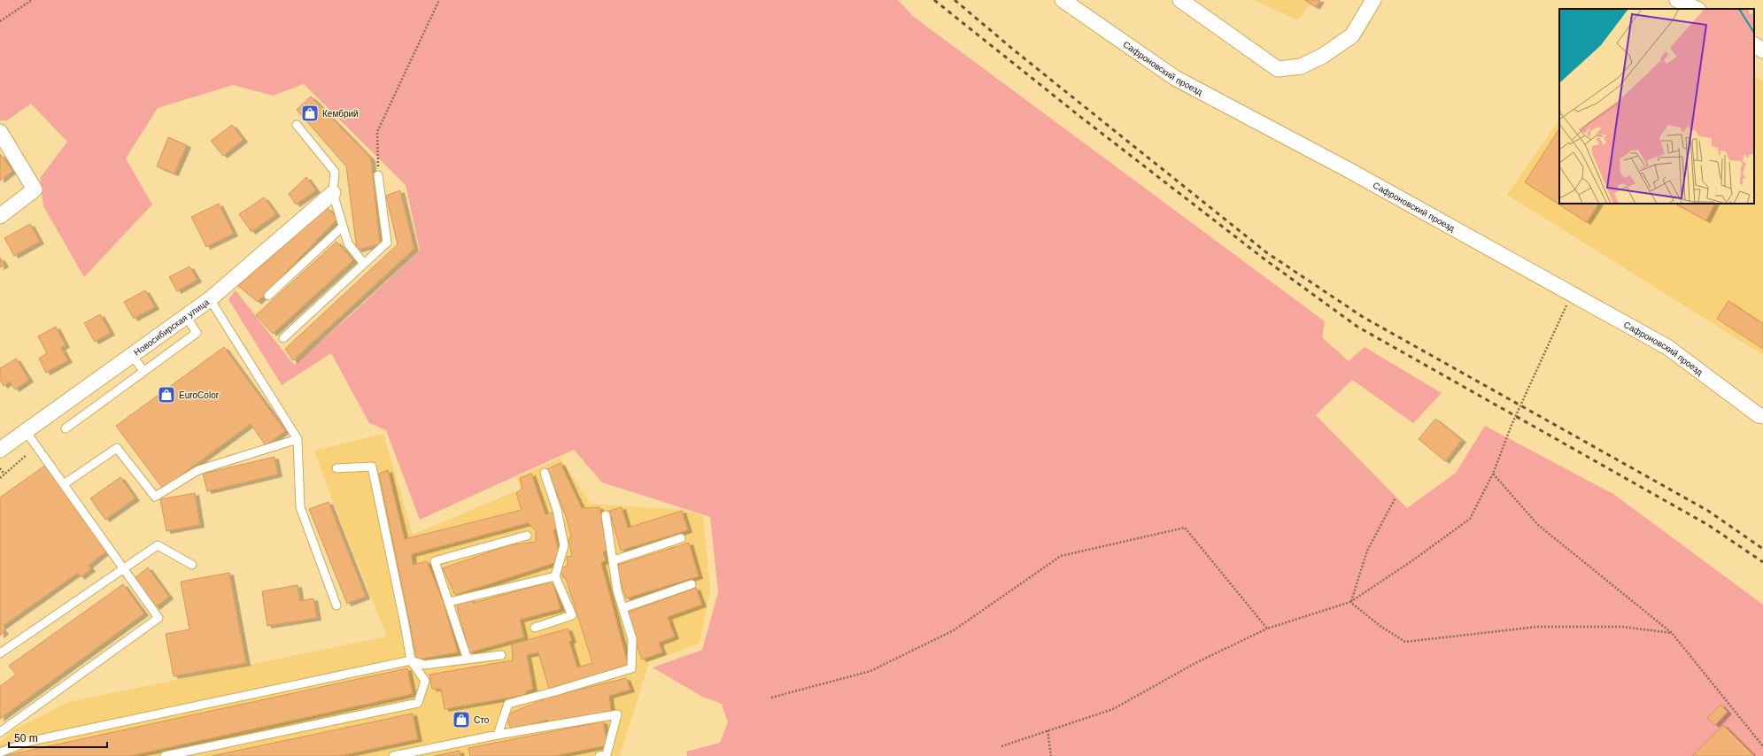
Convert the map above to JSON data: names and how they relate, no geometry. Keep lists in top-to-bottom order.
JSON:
{
  "streets": {
    "street": ["Сафроновский проезд", "Новосибирская улица"]
  },
  "places": {
    "shop": ["Кембрий", "EuroColor", "Сто"]
  },
  "scale_bar": "50 m"
}
